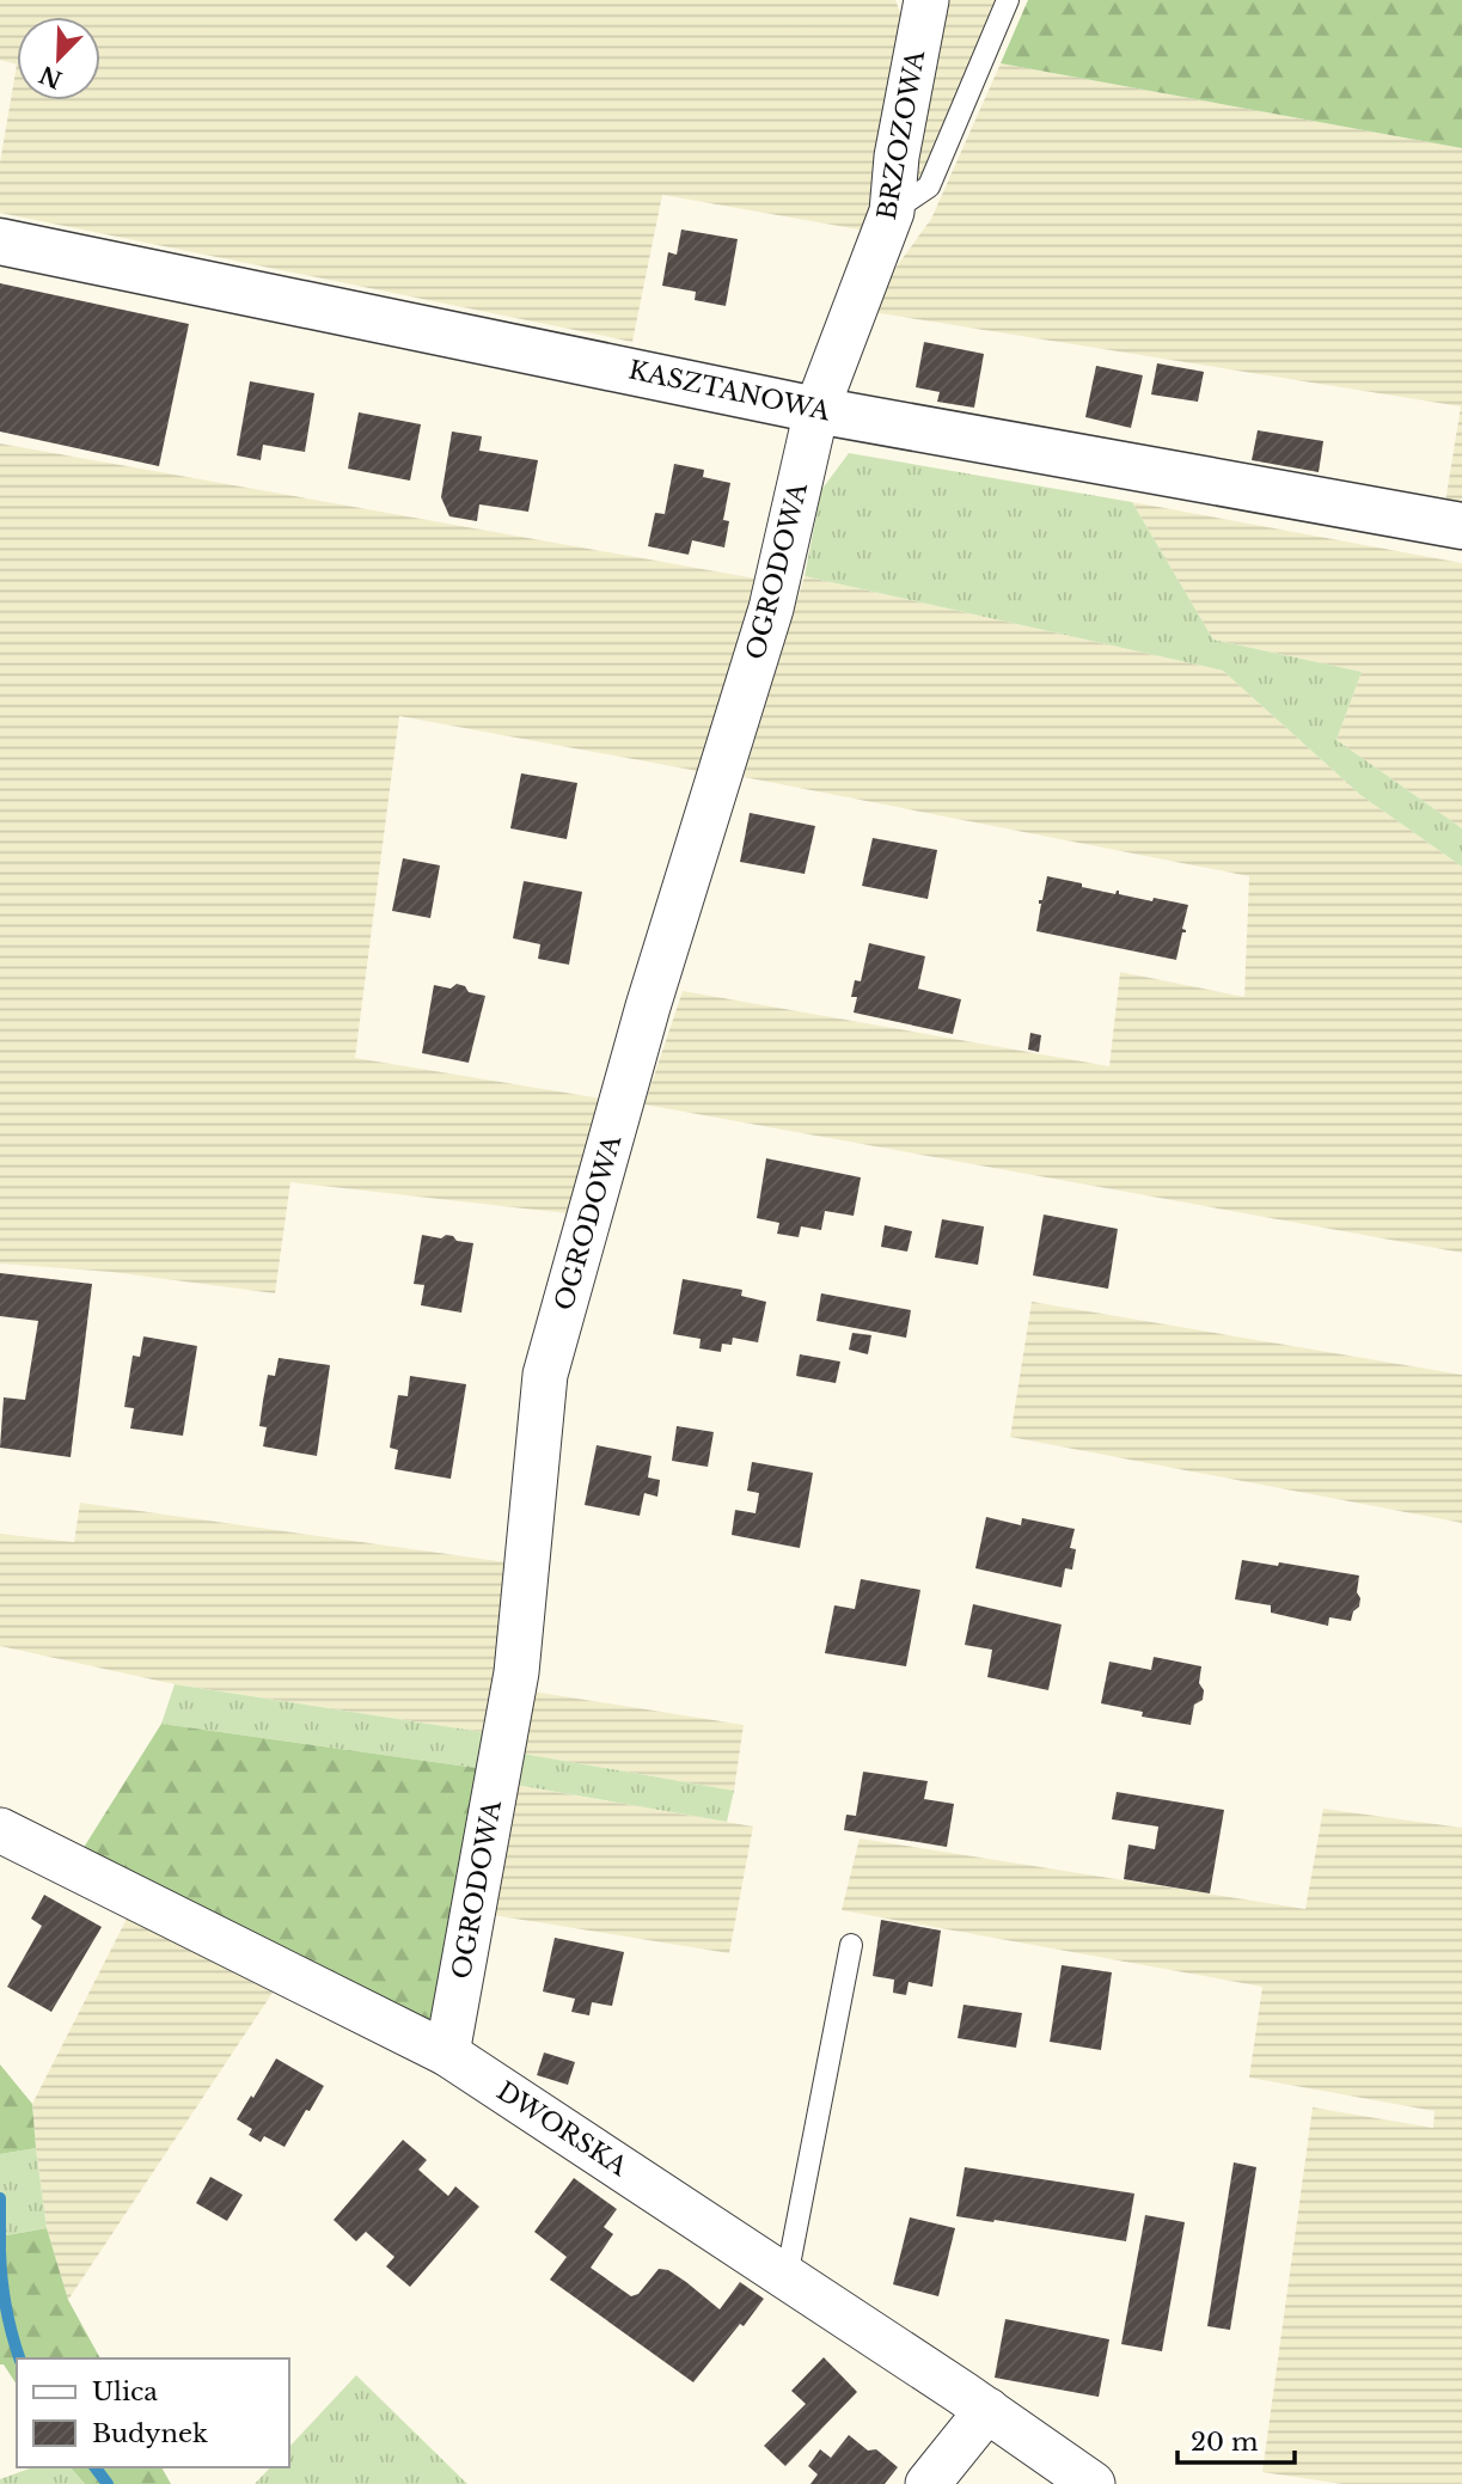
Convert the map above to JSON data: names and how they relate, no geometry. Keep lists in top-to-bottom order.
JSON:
{
  "streets": {
    "street": [
      "BRZOZOWA",
      "KASZTANOWA",
      "OGRODOWA",
      "DWORSKA"
    ]
  },
  "crossings": [
    ["BRZOZOWA", "KASZTANOWA"],
    ["BRZOZOWA", "OGRODOWA"],
    ["KASZTANOWA", "OGRODOWA"],
    ["OGRODOWA", "DWORSKA"]
  ],
  "legend": ["Ulica", "Budynek"],
  "scale_bar": "20 m",
  "north": "bottom left"
}
